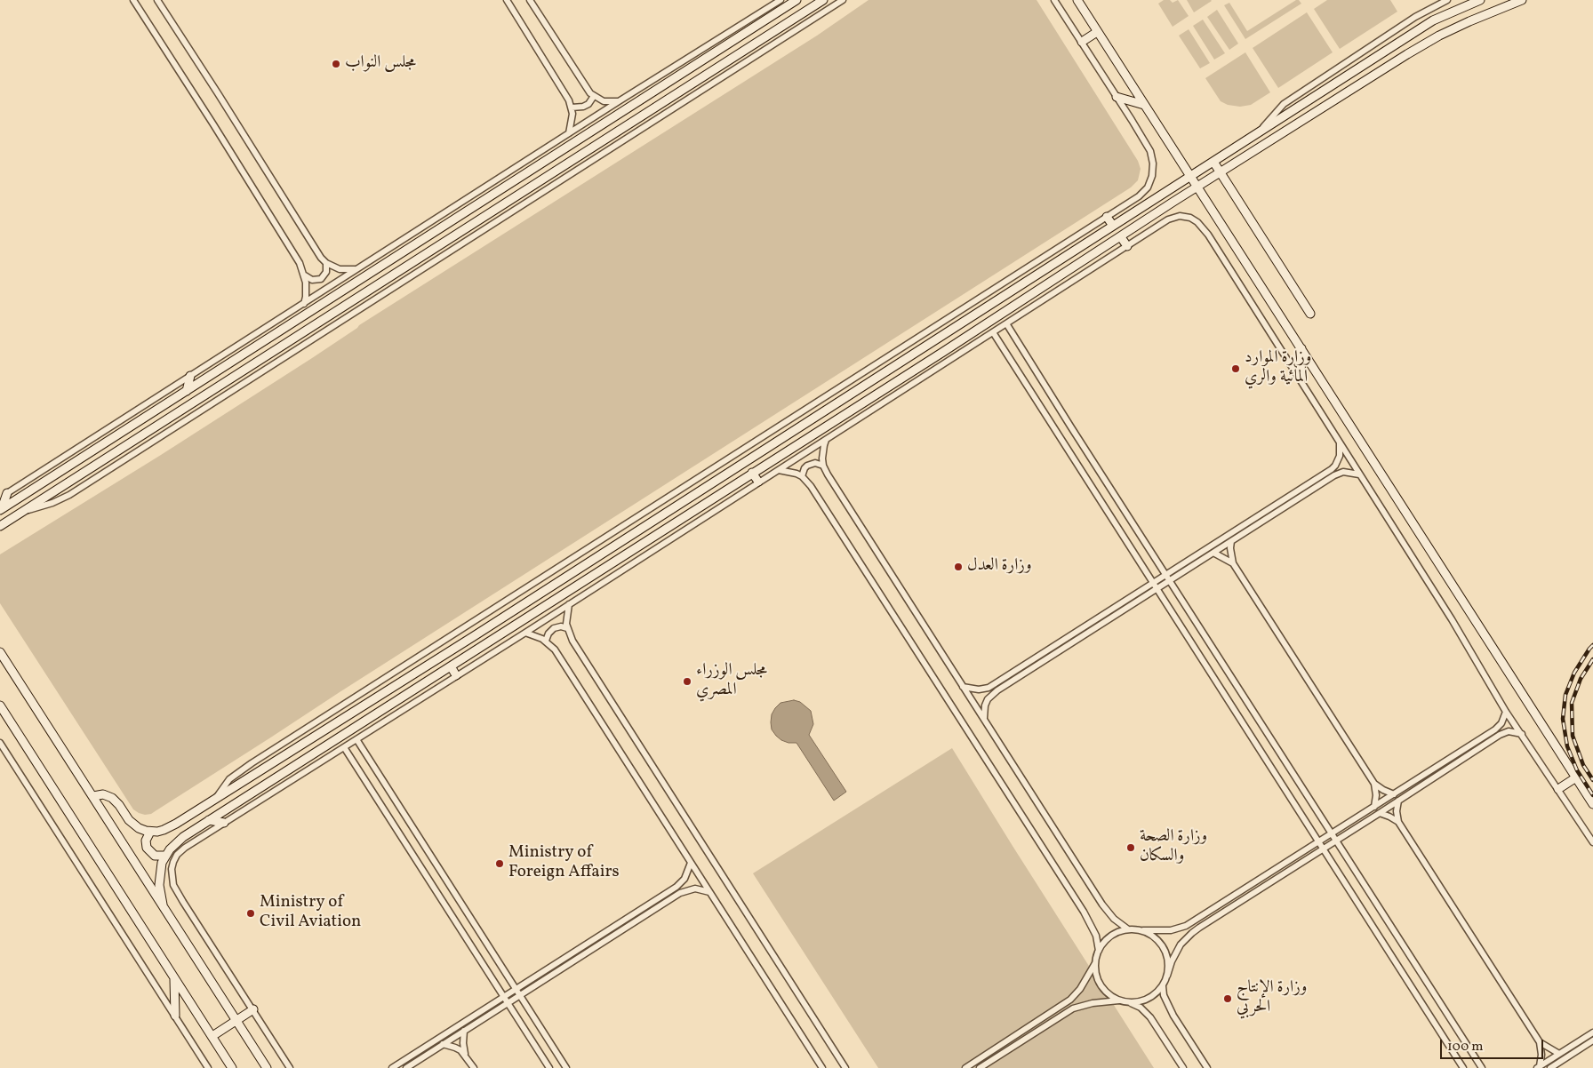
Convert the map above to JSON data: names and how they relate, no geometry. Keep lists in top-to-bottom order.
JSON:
{
  "places": [
    "مجلس النواب",
    "وزارة الموارد المائية والري",
    "وزارة العدل",
    "مجلس الوزراء المصري",
    "وزارة الصحة والسكان",
    "Ministry of Foreign Affairs",
    "Ministry of Civil Aviation",
    "وزارة الإنتاج الحربي"
  ],
  "scale_bar": "100 m"
}
